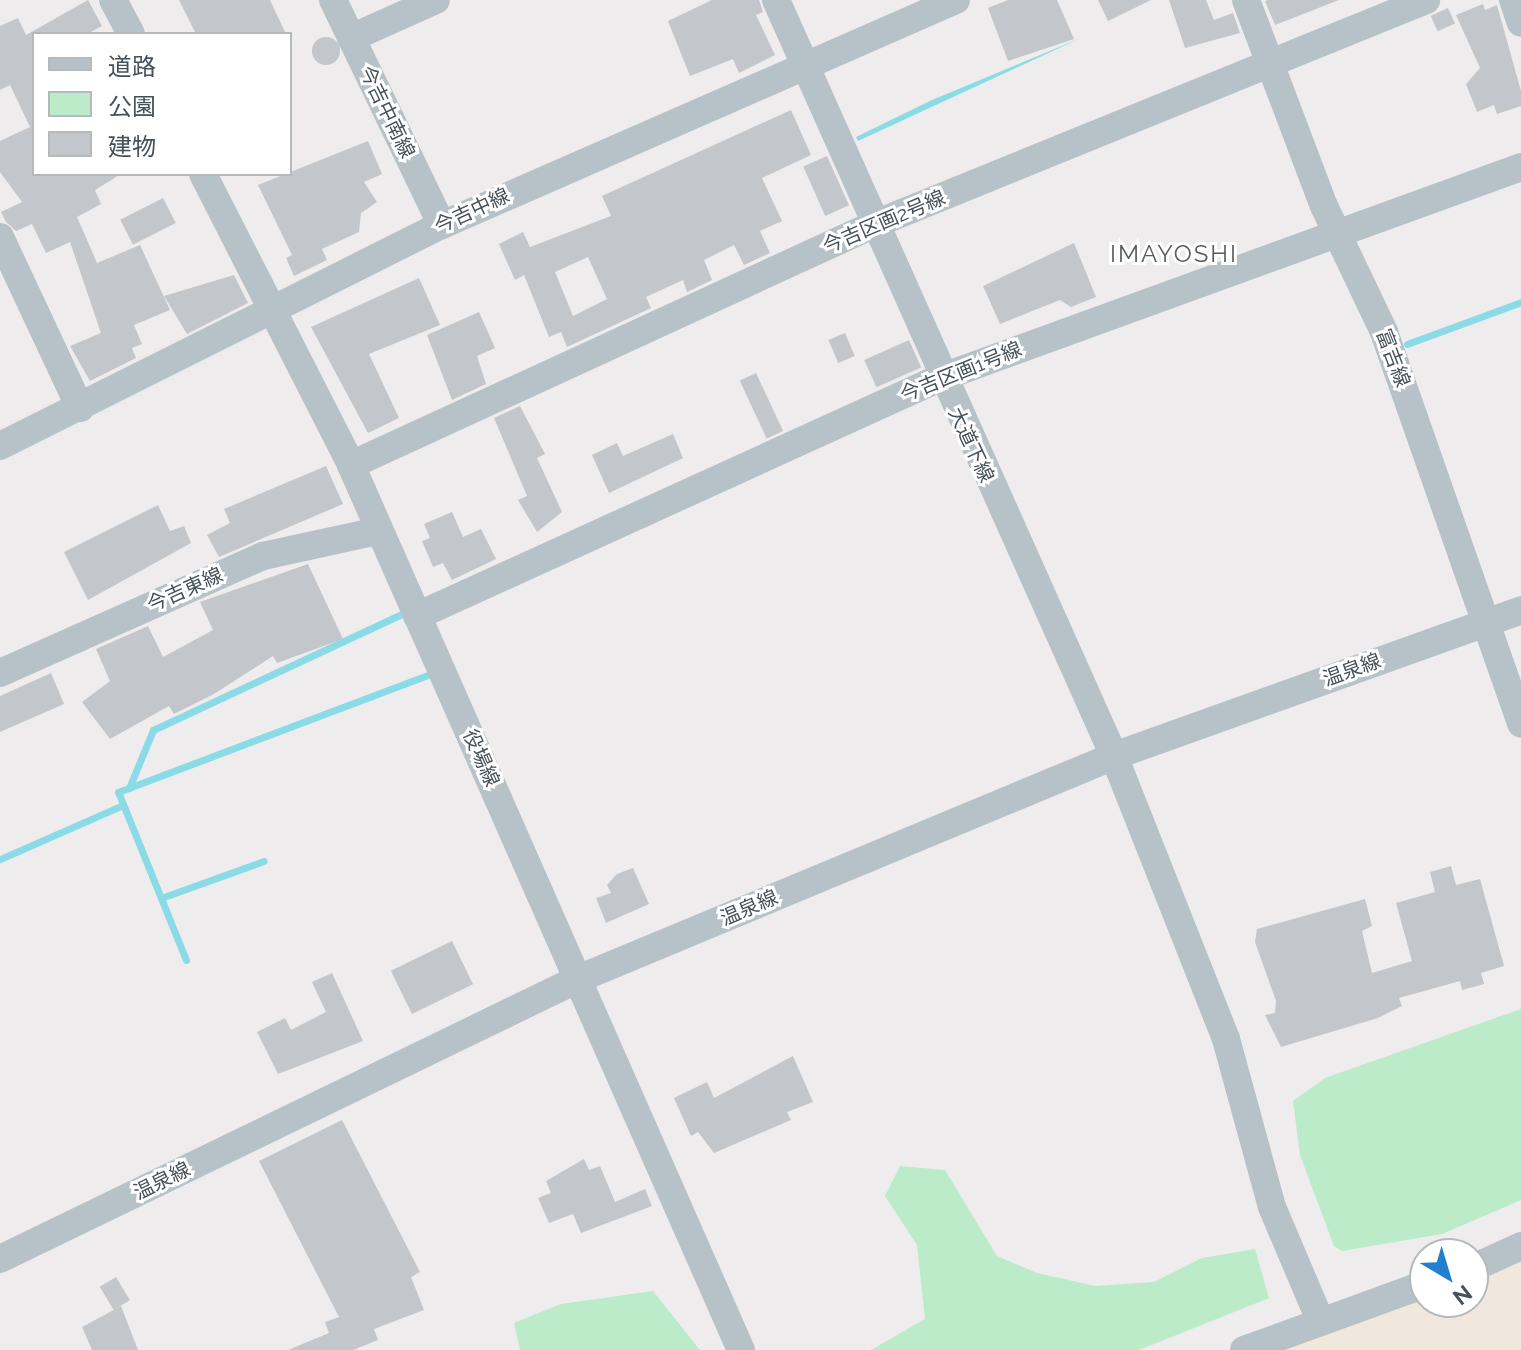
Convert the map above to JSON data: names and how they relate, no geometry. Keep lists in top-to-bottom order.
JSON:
{
  "streets": {
    "street": [
      "今吉中南線",
      "今吉中線",
      "今吉区画2号線",
      "富吉線",
      "今吉区画1号線",
      "大道下線",
      "今吉東線",
      "温泉線",
      "役場線"
    ]
  },
  "crossings": [
    ["今吉中南線", "今吉中線"],
    ["今吉中線", "大道下線"],
    ["今吉中線", "役場線"],
    ["今吉区画2号線", "富吉線"],
    ["今吉区画2号線", "大道下線"],
    ["今吉区画2号線", "役場線"],
    ["富吉線", "今吉区画1号線"],
    ["富吉線", "温泉線"],
    ["今吉区画1号線", "大道下線"],
    ["今吉区画1号線", "役場線"],
    ["大道下線", "温泉線"],
    ["今吉東線", "役場線"],
    ["温泉線", "役場線"]
  ],
  "districts": ["IMAYOSHI"],
  "legend": ["道路", "公園", "建物"],
  "north": "bottom right"
}
